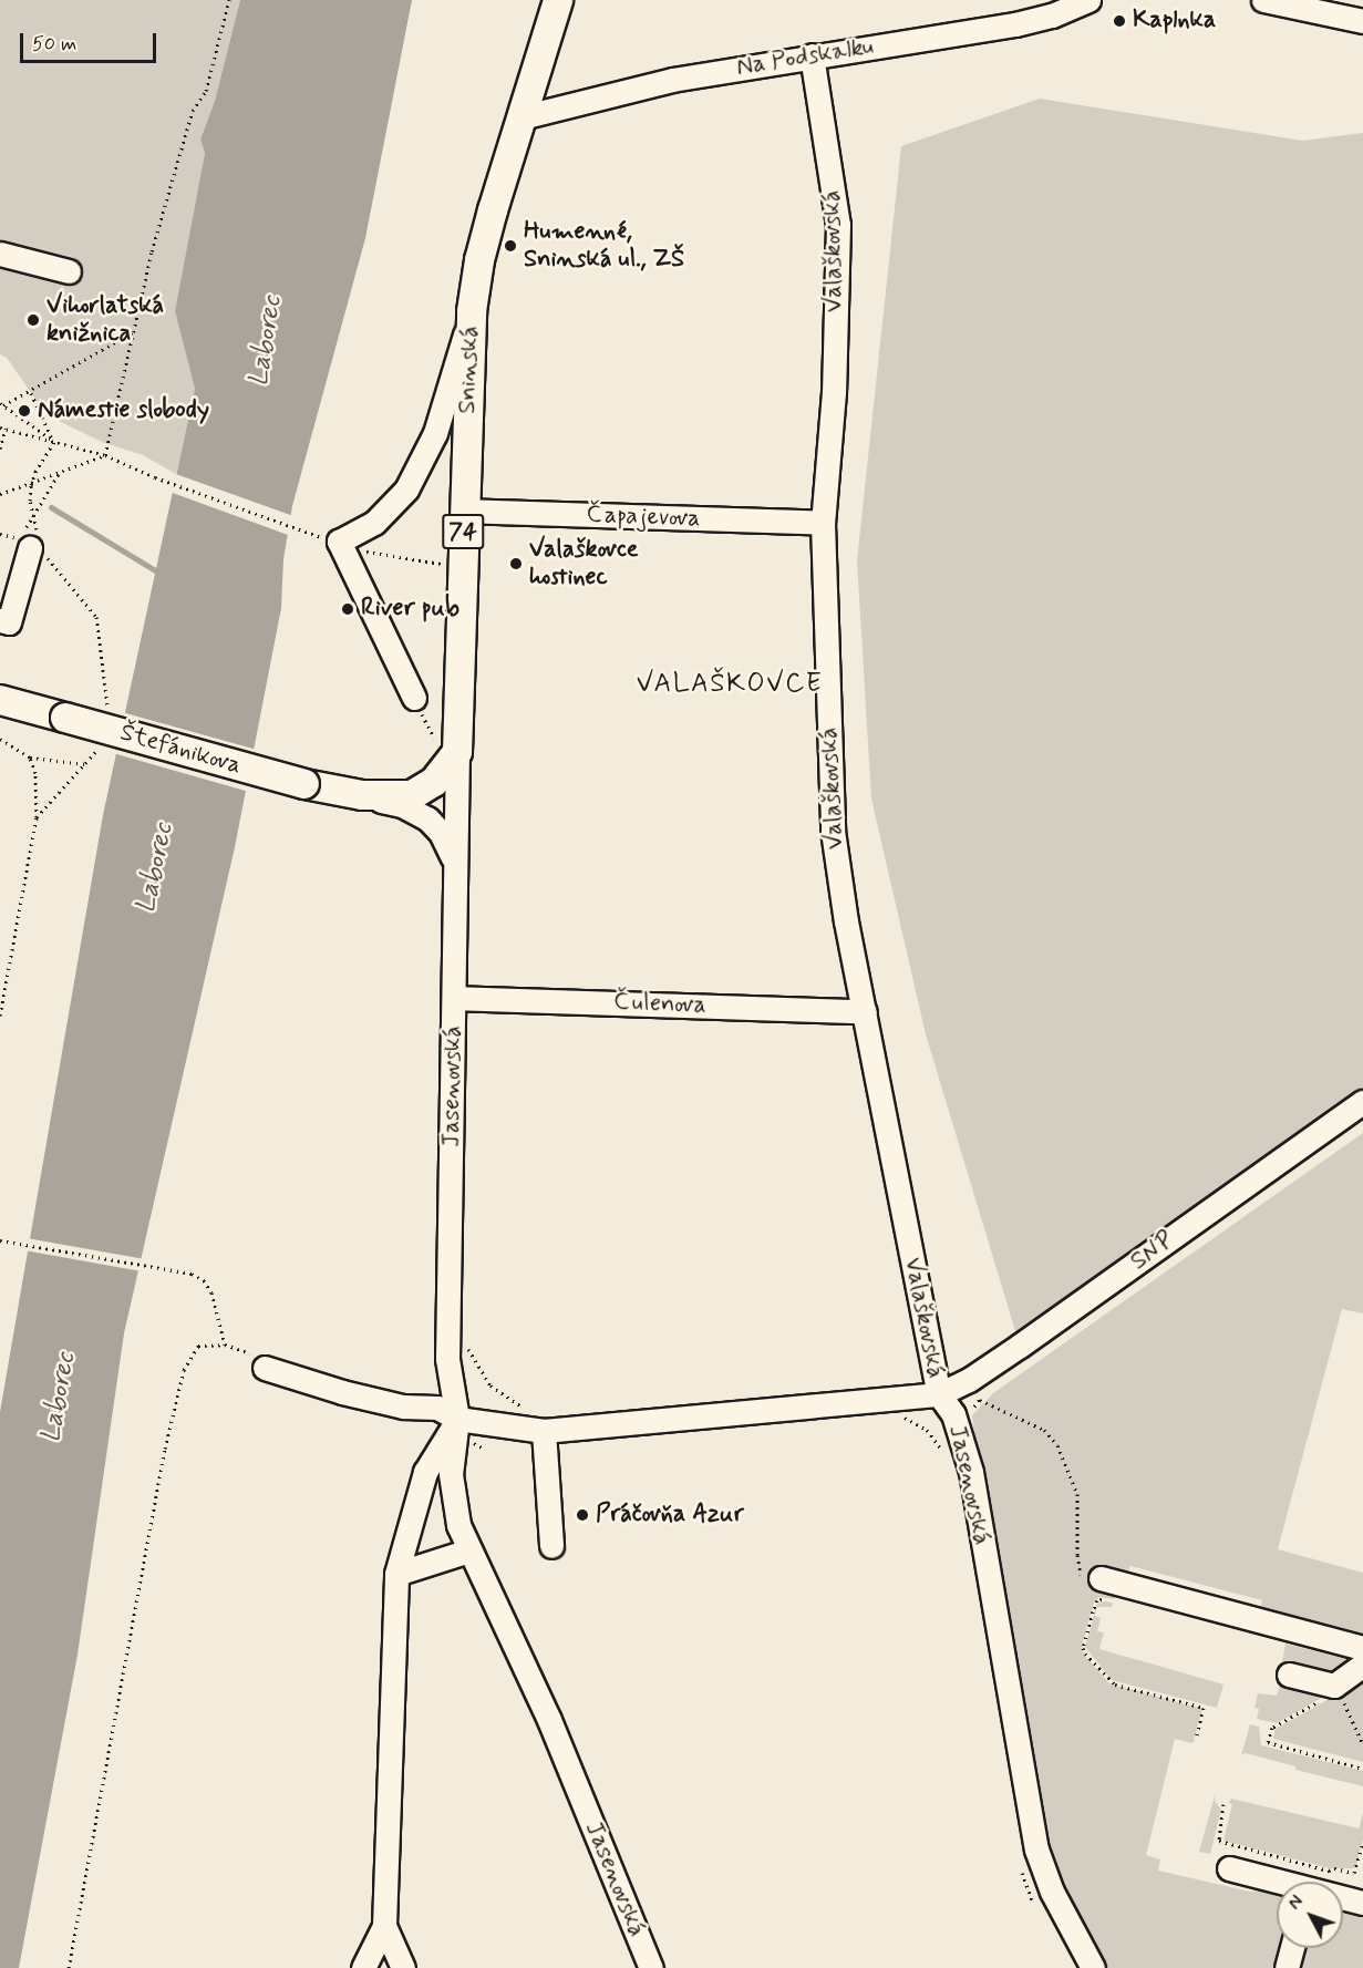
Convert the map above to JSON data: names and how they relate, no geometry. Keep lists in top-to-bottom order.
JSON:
{
  "streets": {
    "main road": ["Sninská", "74", "Štefánikova"],
    "street": [
      "Na Podskalku",
      "Valaškovská",
      "Čapajevova",
      "Čulenova",
      "Jasenovská",
      "SNP"
    ]
  },
  "crossings": [
    ["Na Podskalku", "Valaškovská"],
    ["Na Podskalku", "Sninská"],
    ["Valaškovská", "Čapajevova"],
    ["Valaškovská", "Čulenova"],
    ["Valaškovská", "Jasenovská"],
    ["Valaškovská", "SNP"],
    ["Sninská", "Čapajevova"],
    ["Sninská", "Štefánikova"],
    ["Sninská", "Jasenovská"],
    ["Štefánikova", "Jasenovská"],
    ["Čulenova", "Jasenovská"],
    ["Jasenovská", "SNP"]
  ],
  "districts": ["VALAŠKOVCE"],
  "water": ["Laborec"],
  "places": [
    "Kaplnka",
    "Humenné, Sninská ul., ZŠ",
    "Vihorlatská knižnica",
    "Námestie slobody",
    "Valaškovce hostinec",
    "River pub",
    "Práčovňa Azur"
  ],
  "scale_bar": "50 m",
  "north": "top left"
}
